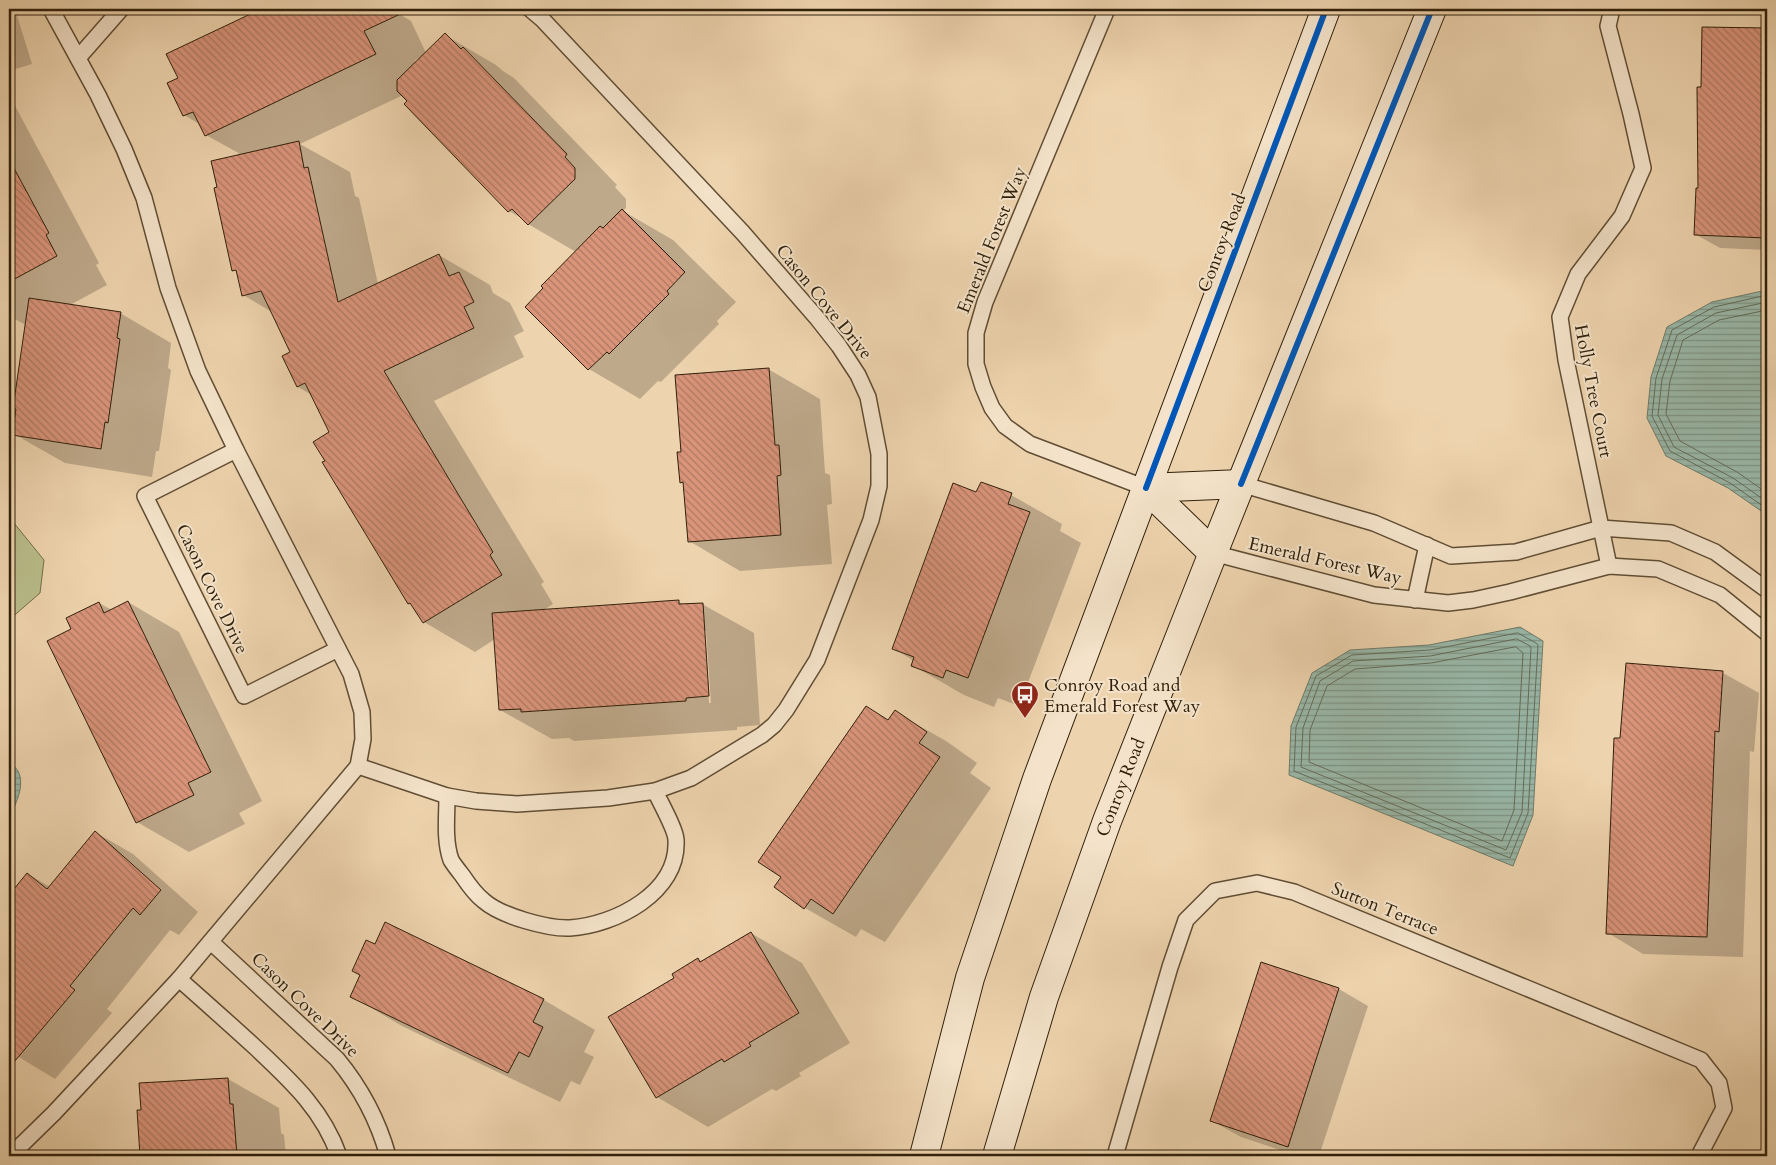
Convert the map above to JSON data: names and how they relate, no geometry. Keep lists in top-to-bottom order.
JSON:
{
  "streets": {
    "main road": ["Conroy Road"],
    "lane": [
      "Emerald Forest Way",
      "Cason Cove Drive",
      "Holly Tree Court",
      "Sutton Terrace"
    ]
  },
  "crossings": [
    ["Emerald Forest Way", "Conroy Road"],
    ["Emerald Forest Way", "Holly Tree Court"]
  ],
  "places": {
    "bus stop": ["Conroy Road and Emerald Forest Way"]
  }
}
